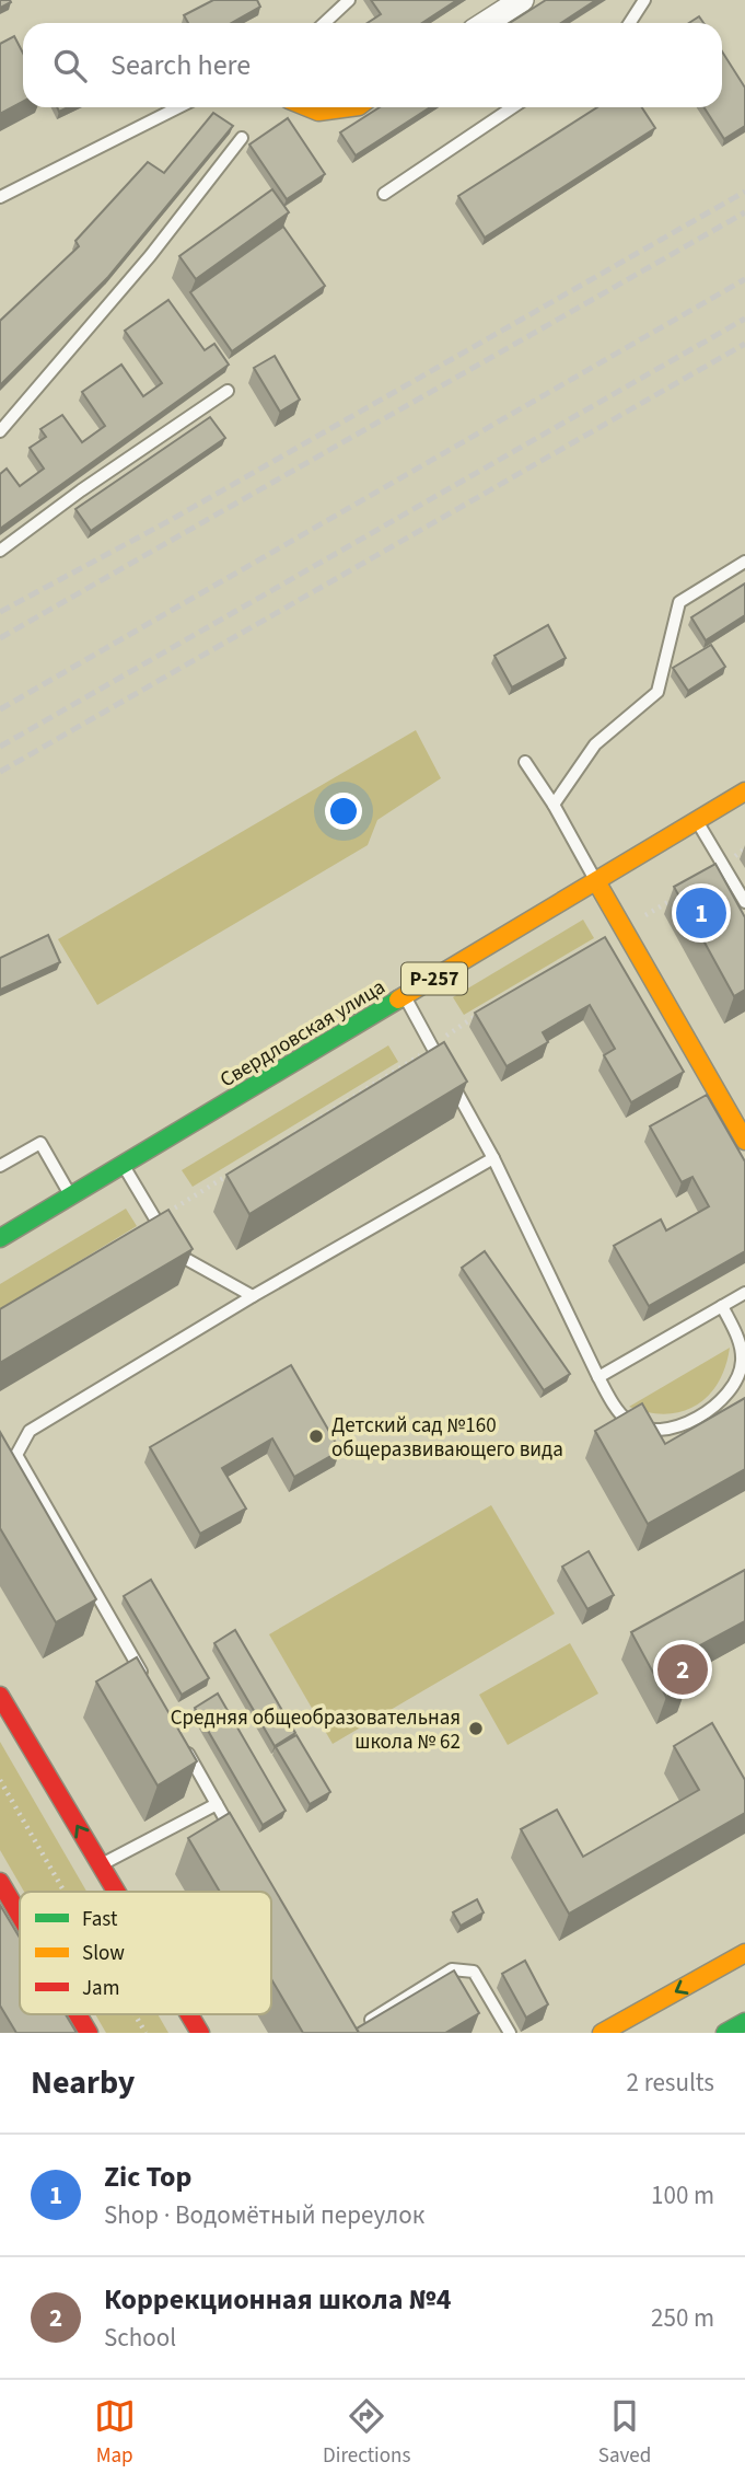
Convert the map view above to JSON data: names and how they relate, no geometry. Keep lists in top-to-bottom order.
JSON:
{
  "streets": {
    "main road": ["Р-257", "Свердловская улица"]
  },
  "places": ["Детский сад №160 общеразвивающего вида", "Средняя общеобразовательная школа № 62"],
  "legend": ["Fast", "Slow", "Jam"],
  "page": {
    "search": "Search here",
    "pins": ["1", "2"],
    "heading": ["Nearby", "2 results"],
    "list": [
      {
        "mark": "1",
        "name": "Zic Top",
        "note": "Shop · Водомётный переулок",
        "value": "100 m"
      },
      {
        "mark": "2",
        "name": "Коррекционная школа №4",
        "note": "School",
        "value": "250 m"
      }
    ],
    "nav": ["Map", "Directions", "Saved"]
  }
}
